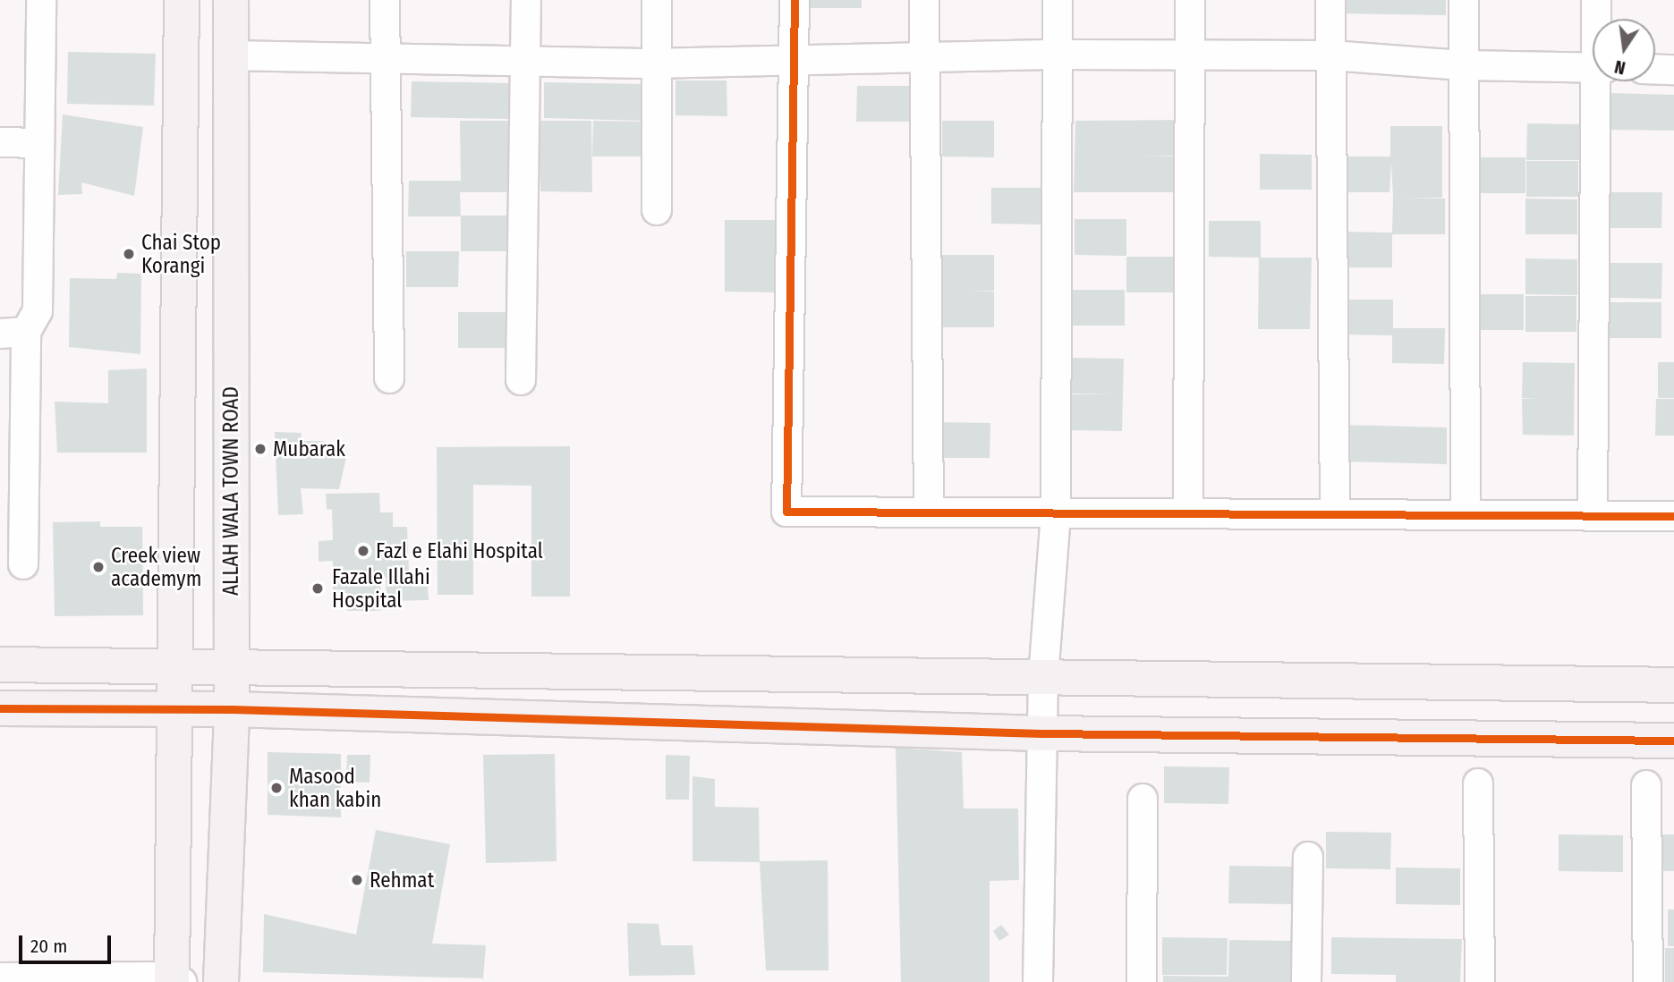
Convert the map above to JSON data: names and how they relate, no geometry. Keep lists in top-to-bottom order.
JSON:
{
  "streets": {
    "street": ["ALLAH WALA TOWN ROAD"]
  },
  "places": [
    "Chai Stop Korangi",
    "Mubarak",
    "Fazl e Elahi Hospital",
    "Creek view academym",
    "Fazale Illahi Hospital",
    "Masood khan kabin",
    "Rehmat"
  ],
  "scale_bar": "20 m",
  "north": "bottom"
}
